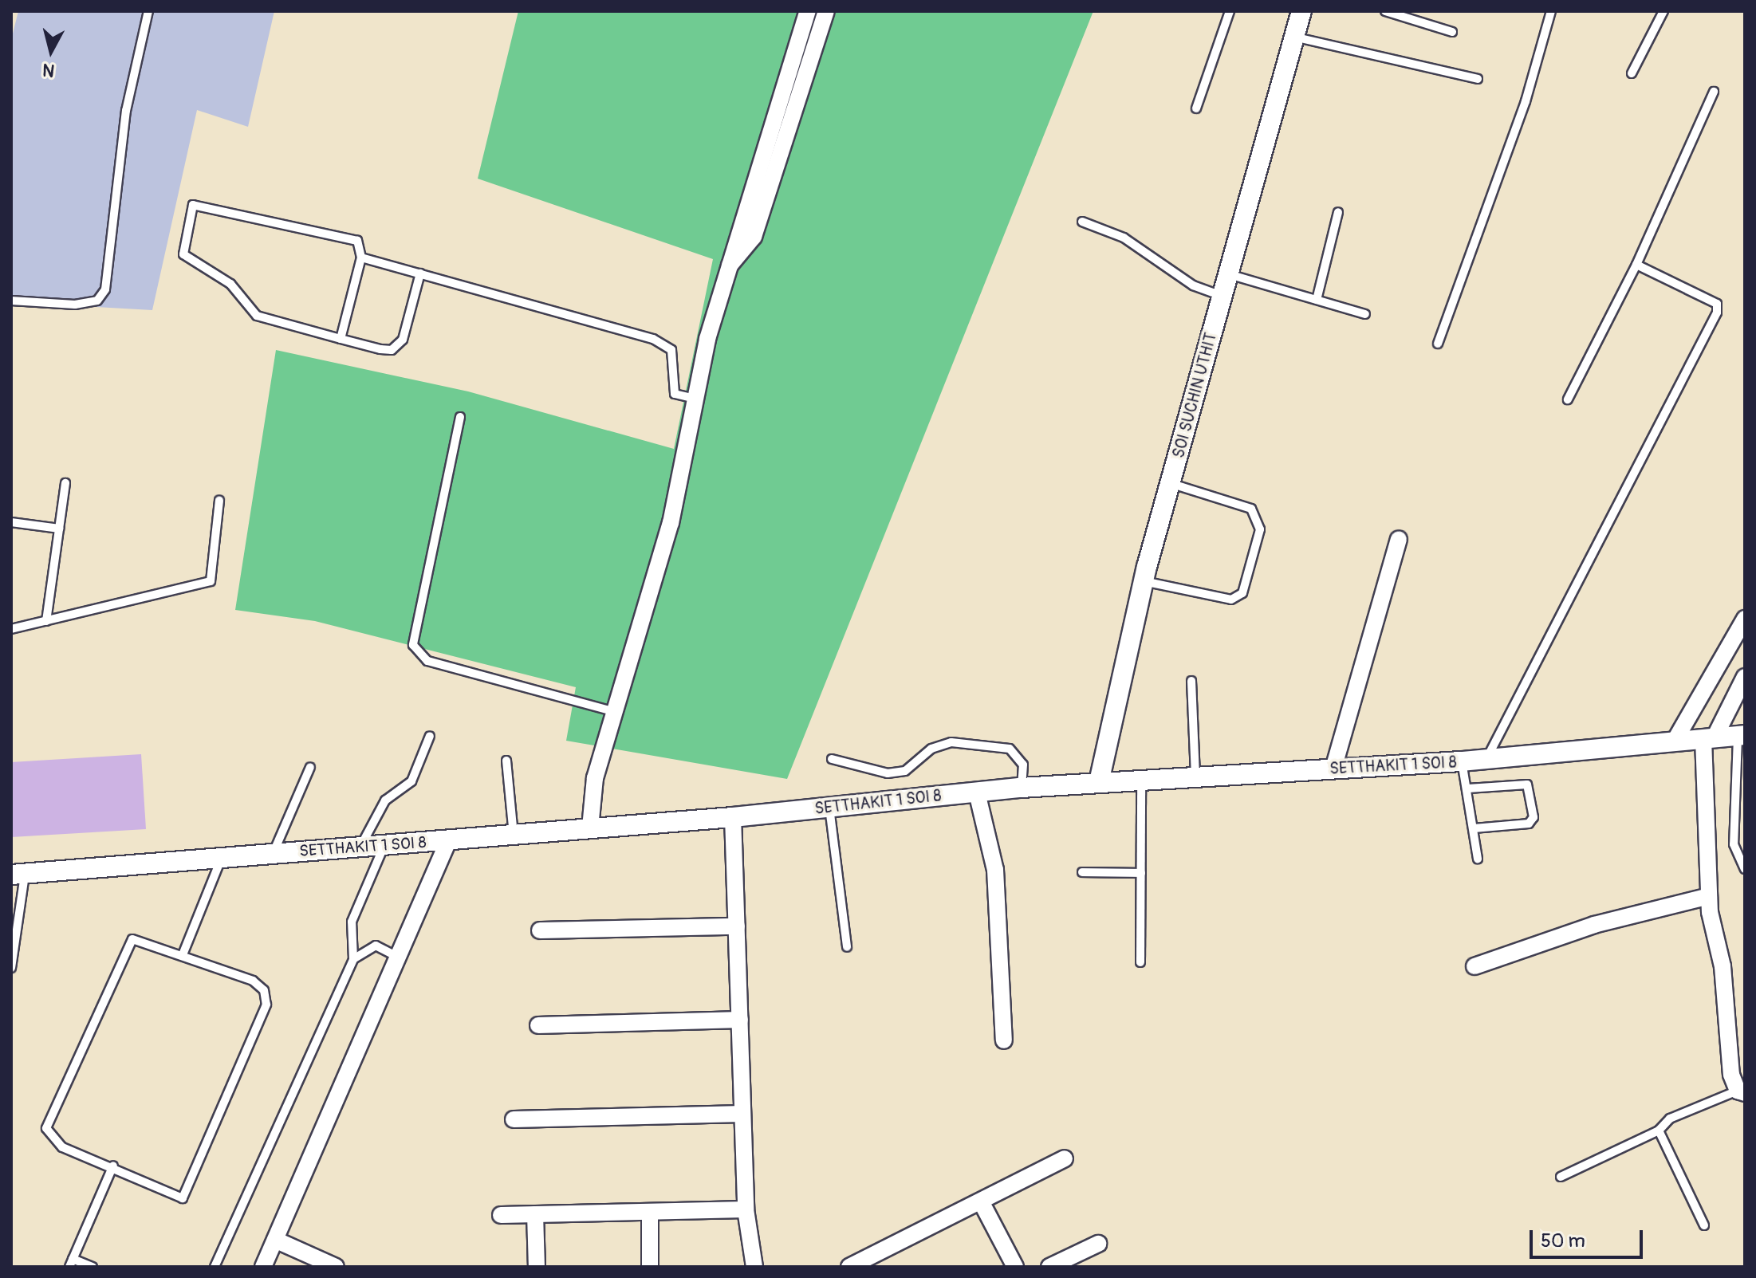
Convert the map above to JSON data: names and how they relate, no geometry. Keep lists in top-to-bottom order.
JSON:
{
  "streets": {
    "street": ["SOI SUCHIN UTHIT", "SETTHAKIT 1 SOI 8"]
  },
  "crossings": [
    ["SOI SUCHIN UTHIT", "SETTHAKIT 1 SOI 8"]
  ],
  "scale_bar": "50 m",
  "north": "bottom"
}
